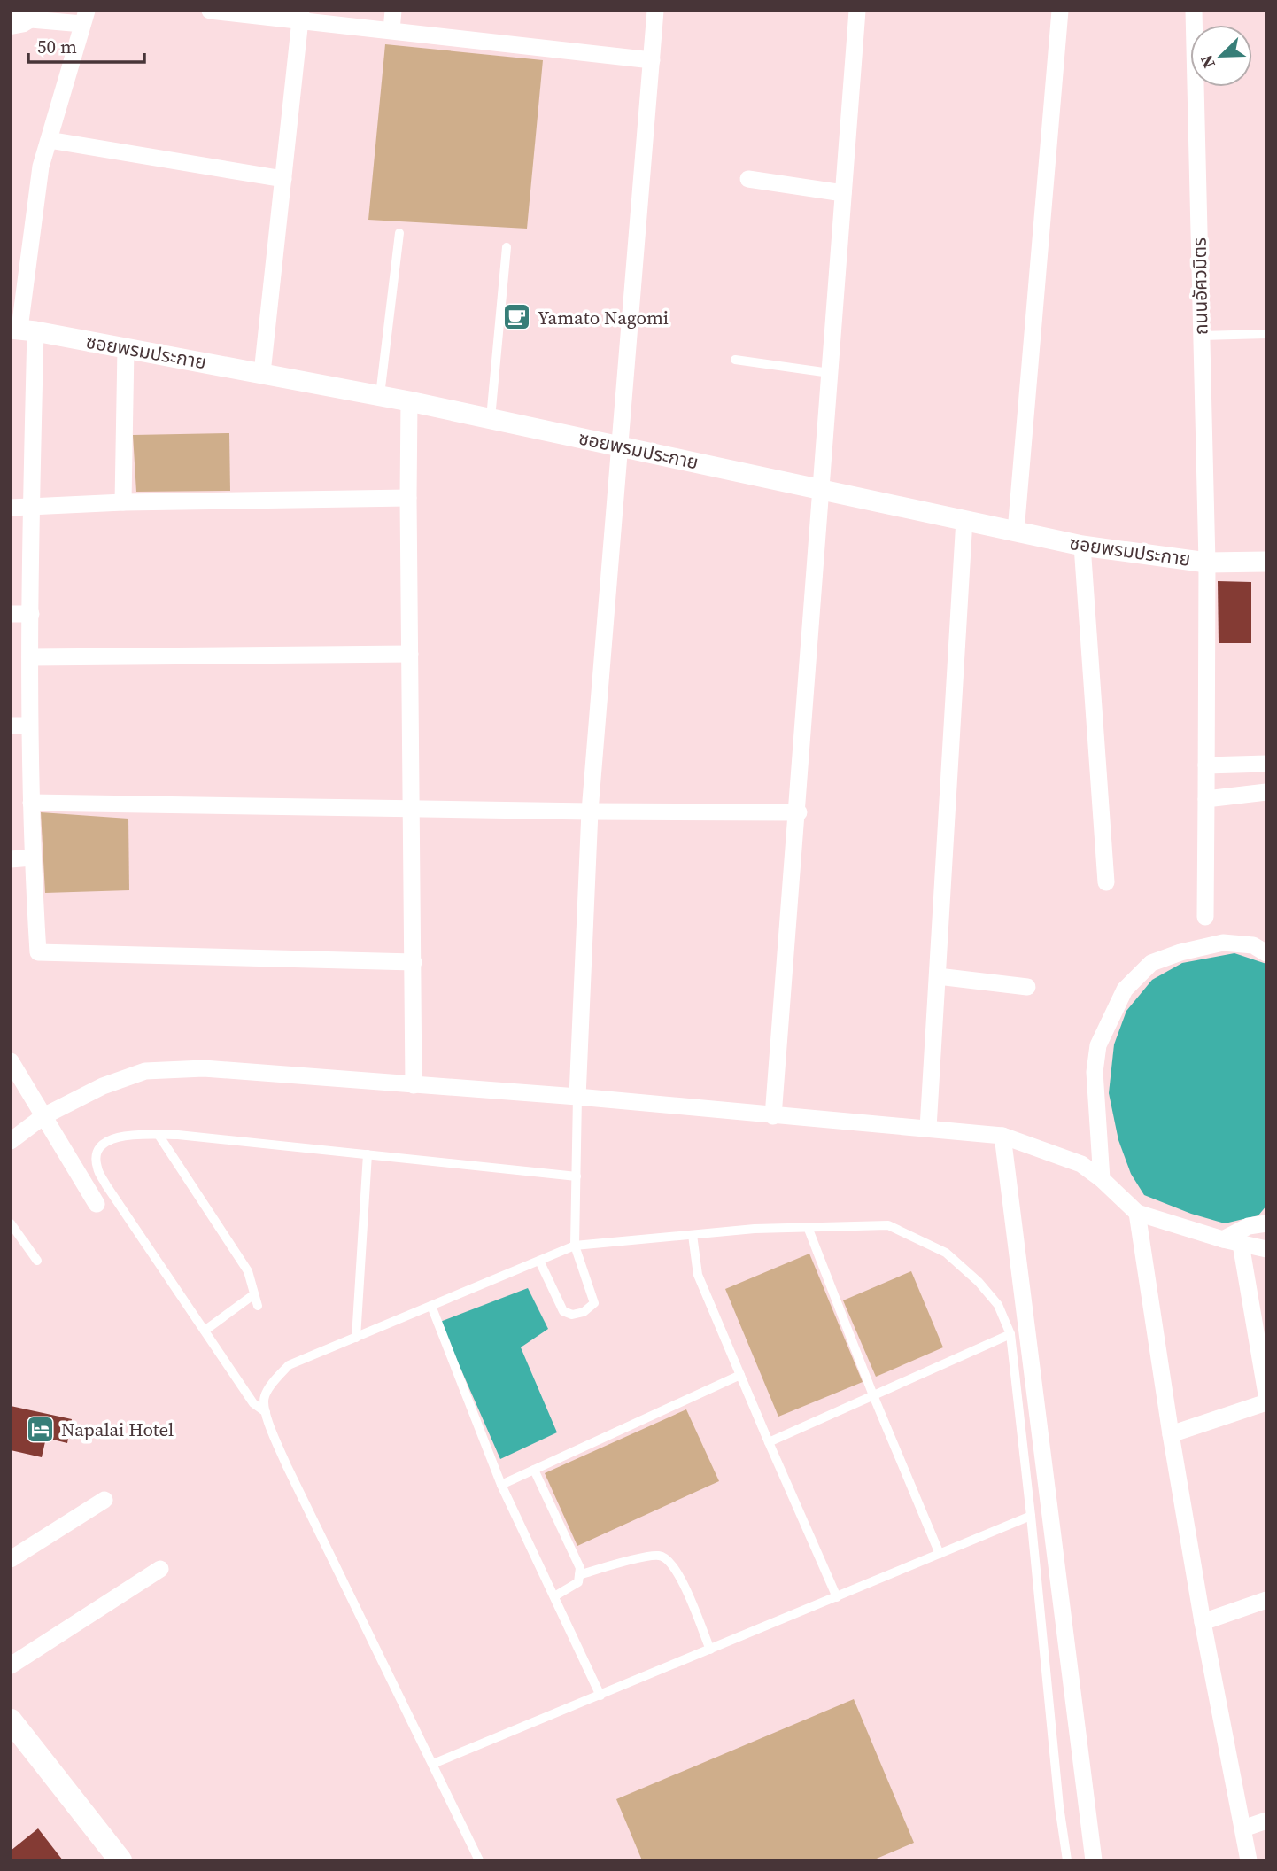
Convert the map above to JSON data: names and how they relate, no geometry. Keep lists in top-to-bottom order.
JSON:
{
  "streets": {
    "street": ["ถนนอัศวมิตร", "ซอยพรมประกาย"]
  },
  "crossings": [
    ["ถนนอัศวมิตร", "ซอยพรมประกาย"]
  ],
  "places": {
    "cafe": ["Yamato Nagomi"],
    "hotel": ["Napalai Hotel"]
  },
  "scale_bar": "50 m",
  "north": "bottom left"
}
